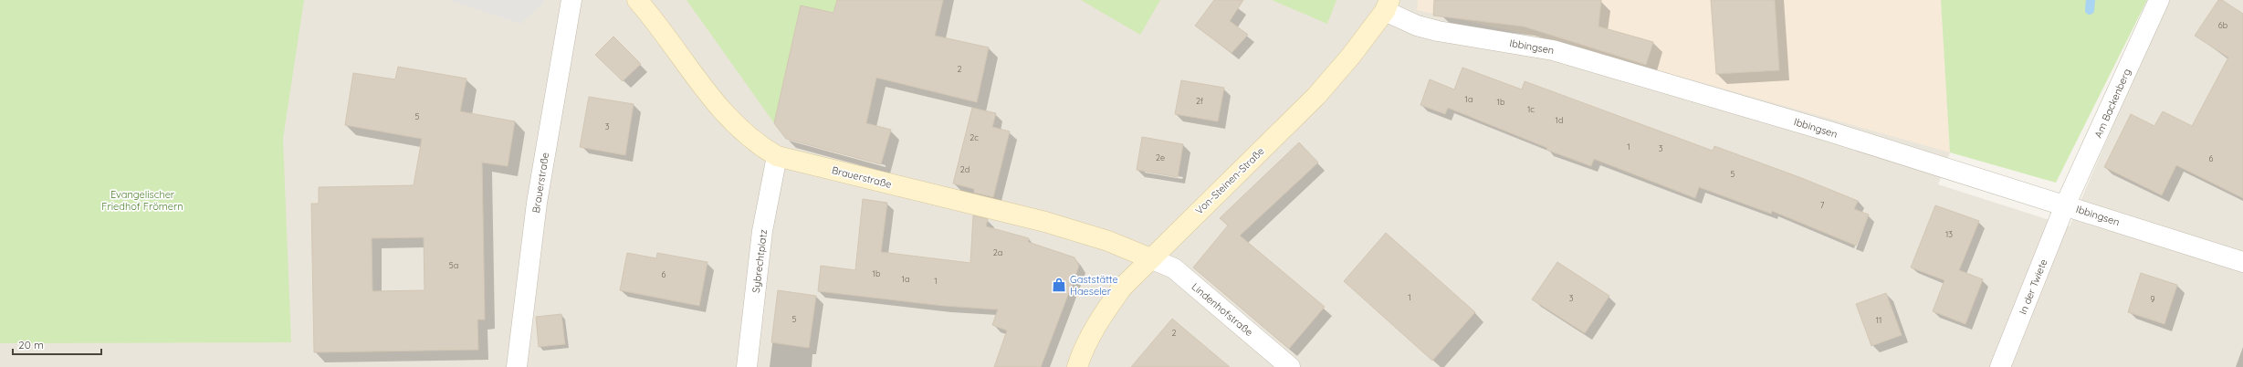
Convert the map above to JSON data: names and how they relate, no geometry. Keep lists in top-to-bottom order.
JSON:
{
  "streets": {
    "main road": ["Brauerstraße", "Von-Steinen-Straße"],
    "street": [
      "Ibbingsen",
      "Am Backenberg",
      "Sybrechtplatz",
      "In der Twiete",
      "Lindenhofstraße"
    ]
  },
  "crossings": [
    ["Ibbingsen", "Am Backenberg"],
    ["Ibbingsen", "Von-Steinen-Straße"],
    ["Ibbingsen", "In der Twiete"],
    ["Am Backenberg", "In der Twiete"],
    ["Brauerstraße", "Von-Steinen-Straße"],
    ["Brauerstraße", "Sybrechtplatz"],
    ["Brauerstraße", "Lindenhofstraße"],
    ["Von-Steinen-Straße", "Lindenhofstraße"]
  ],
  "parks": ["Evangelischer Friedhof Frömern"],
  "places": {
    "shop": ["Gaststätte Haeseler"]
  },
  "house_numbers": [
    "6b",
    "2",
    "1a",
    "2f",
    "1b",
    "1c",
    "5",
    "1d",
    "3",
    "2c",
    "1",
    "3",
    "2e",
    "6",
    "2d",
    "5",
    "7",
    "13",
    "2a",
    "5a",
    "1b",
    "6",
    "1a",
    "1",
    "1",
    "3",
    "9",
    "5",
    "11",
    "2"
  ],
  "scale_bar": "20 m"
}
